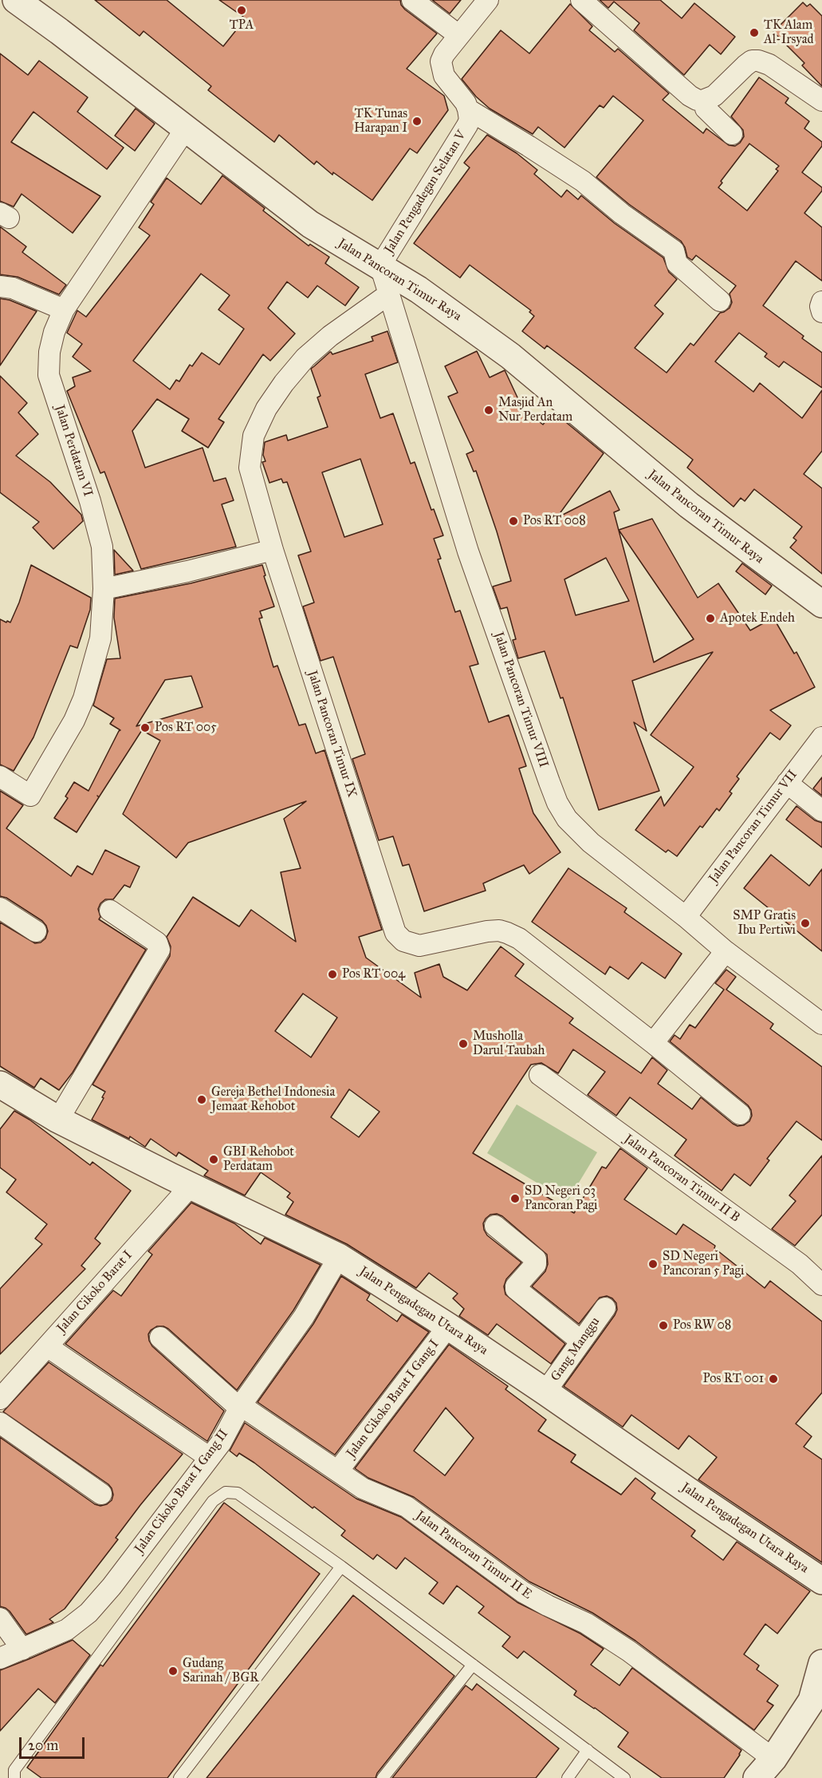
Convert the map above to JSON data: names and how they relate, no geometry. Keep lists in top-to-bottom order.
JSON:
{
  "streets": {
    "street": [
      "Jalan Pengadegan Selatan V",
      "Jalan Pancoran Timur Raya",
      "Jalan Perdatam VI",
      "Jalan Pancoran Timur VIII",
      "Jalan Pancoran Timur IX",
      "Jalan Pancoran Timur VII",
      "Jalan Pancoran Timur II B",
      "Jalan Cikoko Barat I",
      "Jalan Pengadegan Utara Raya",
      "Gang Manggu",
      "Jalan Cikoko Barat I Gang I",
      "Jalan Cikoko Barat I Gang II",
      "Jalan Pancoran Timur II E"
    ]
  },
  "crossings": [
    ["Jalan Pengadegan Selatan V", "Jalan Pancoran Timur Raya"],
    ["Jalan Pengadegan Selatan V", "Jalan Pancoran Timur VIII"],
    ["Jalan Pancoran Timur Raya", "Jalan Perdatam VI"],
    ["Jalan Pancoran Timur Raya", "Jalan Pancoran Timur VIII"],
    ["Jalan Pancoran Timur VIII", "Jalan Pancoran Timur IX"],
    ["Jalan Pancoran Timur VIII", "Jalan Pancoran Timur VII"],
    ["Jalan Cikoko Barat I", "Jalan Pengadegan Utara Raya"],
    ["Jalan Pengadegan Utara Raya", "Gang Manggu"],
    ["Jalan Pengadegan Utara Raya", "Jalan Cikoko Barat I Gang I"],
    ["Jalan Pengadegan Utara Raya", "Jalan Cikoko Barat I Gang II"],
    ["Jalan Cikoko Barat I Gang I", "Jalan Pancoran Timur II E"],
    ["Jalan Cikoko Barat I Gang II", "Jalan Pancoran Timur II E"]
  ],
  "places": [
    "TPA",
    "TK Alam Al-Irsyad",
    "TK Tunas Harapan I",
    "Masjid An Nur Perdatam",
    "Pos RT 008",
    "Apotek Endeh",
    "Pos RT 005",
    "SMP Gratis Ibu Pertiwi",
    "Pos RT 004",
    "Musholla Darul Taubah",
    "Gereja Bethel Indonesia Jemaat Rehobot",
    "GBI Rehobot Perdatam",
    "SD Negeri 03 Pancoran Pagi",
    "SD Negeri Pancoran 5 Pagi",
    "Pos RW 08",
    "Pos RT 001",
    "Gudang Sarinah / BGR"
  ],
  "scale_bar": "20 m"
}
